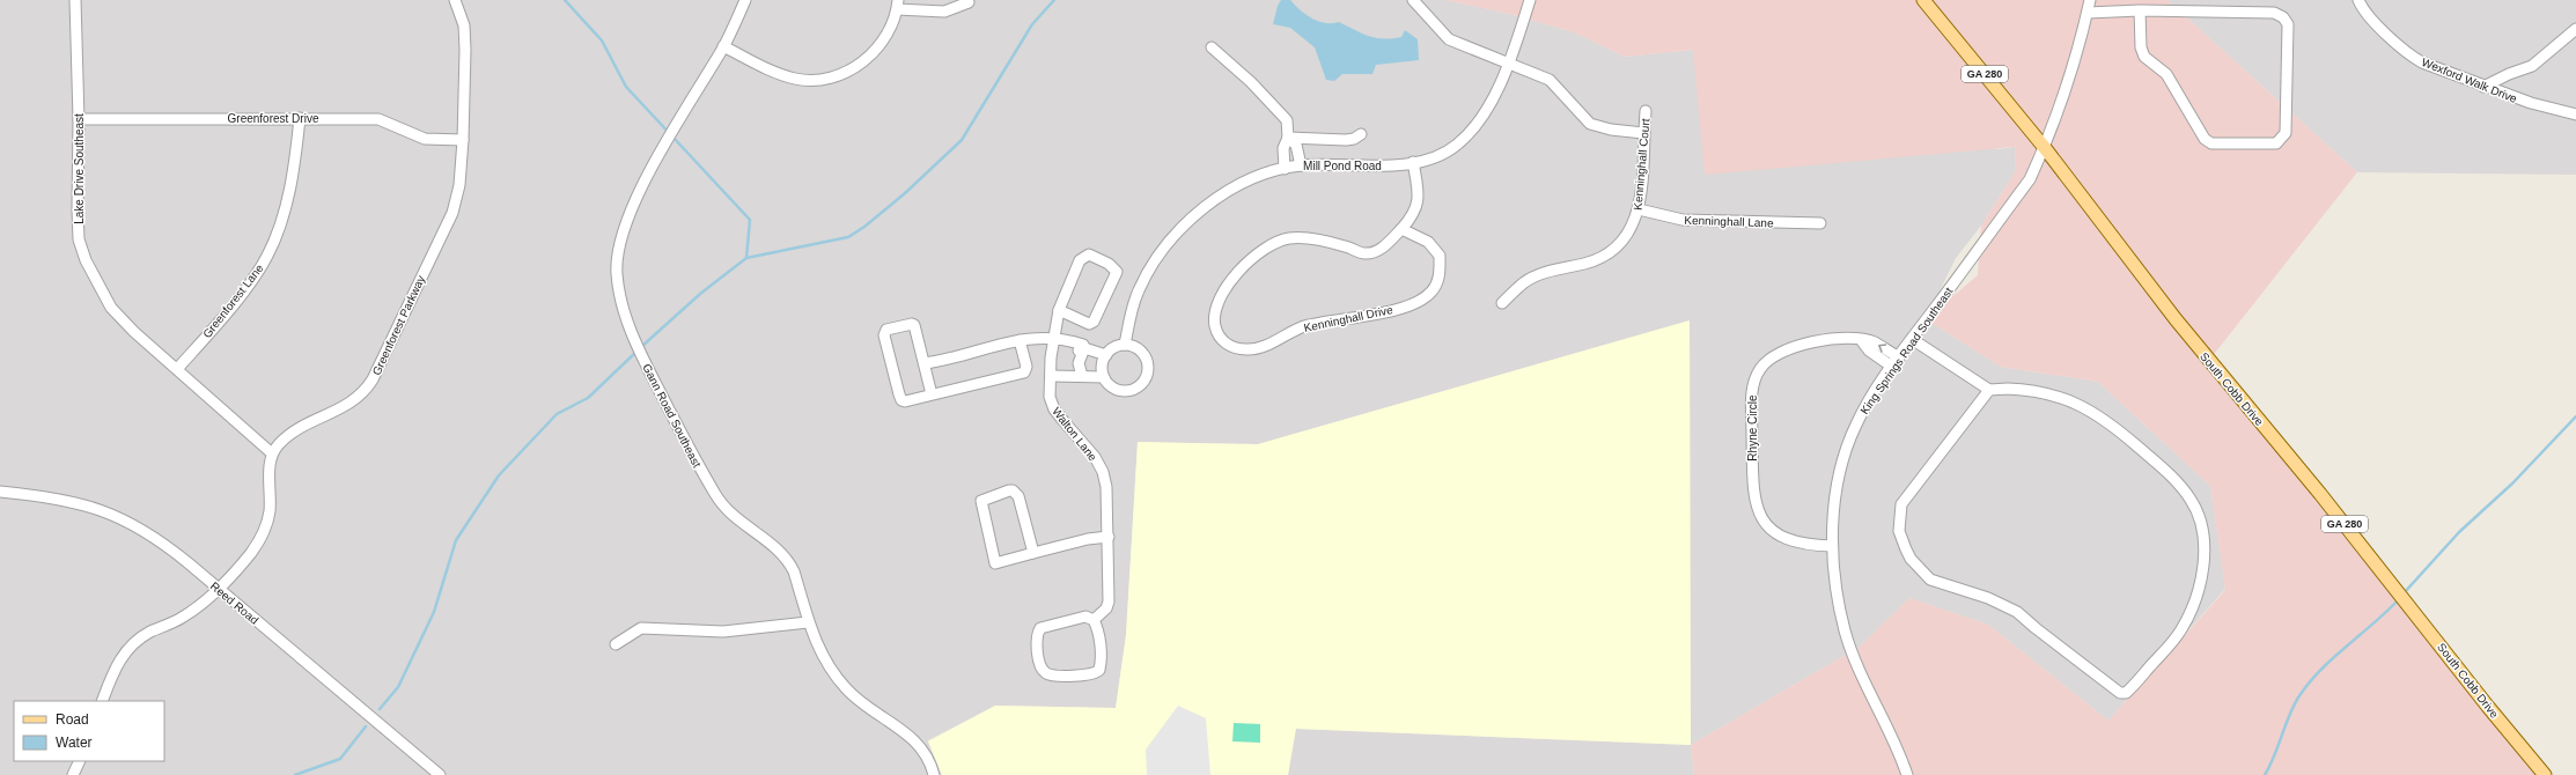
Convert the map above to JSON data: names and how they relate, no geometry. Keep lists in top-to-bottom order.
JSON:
{
  "streets": {
    "main road": ["GA 280", "South Cobb Drive"],
    "street": [
      "Wexford Walk Drive",
      "Greenforest Drive",
      "Kenninghall Court",
      "Mill Pond Road",
      "Lake Drive Southeast",
      "Kenninghall Lane",
      "Greenforest Lane",
      "Kenninghall Drive",
      "Greenforest Parkway",
      "King Springs Road Southeast",
      "Gann Road Southeast",
      "Rhyne Circle",
      "Walton Lane",
      "Reed Road"
    ]
  },
  "crossings": [
    ["Greenforest Drive", "Lake Drive Southeast"],
    ["Greenforest Drive", "Greenforest Lane"],
    ["Greenforest Drive", "Greenforest Parkway"],
    ["Kenninghall Court", "Kenninghall Lane"],
    ["Mill Pond Road", "Kenninghall Drive"],
    ["Lake Drive Southeast", "Greenforest Lane"],
    ["Lake Drive Southeast", "Greenforest Parkway"],
    ["King Springs Road Southeast", "South Cobb Drive"],
    ["King Springs Road Southeast", "Rhyne Circle"]
  ],
  "legend": ["Road", "Water"]
}
